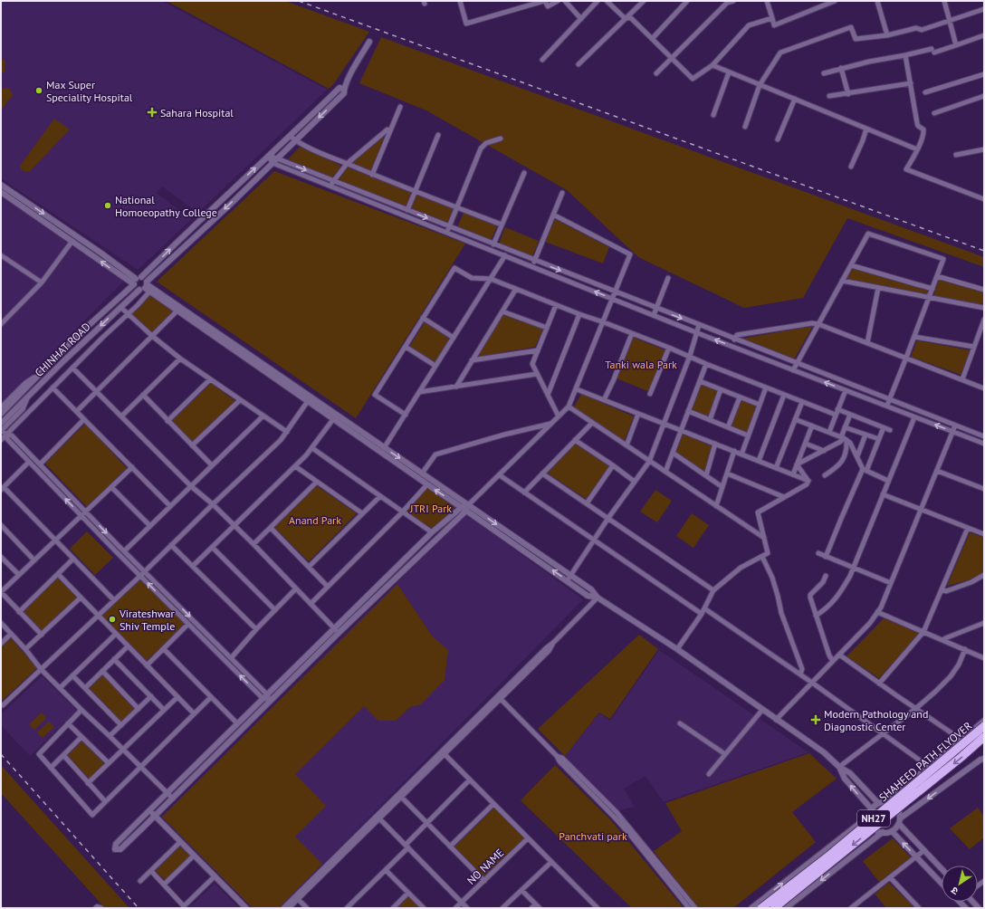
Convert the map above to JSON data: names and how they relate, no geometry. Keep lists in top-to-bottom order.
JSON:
{
  "streets": {
    "highway": ["SHAHEED PATH FLYOVER", "NH27"],
    "street": ["CHINHAT ROAD", "NO NAME"]
  },
  "parks": [
    "Tanki wala Park",
    "JTRI Park",
    "Anand Park",
    "Panchvati park"
  ],
  "places": {
    "other": ["Max Super Speciality Hospital", "National Homoeopathy College", "Virateshwar Shiv Temple"],
    "health": ["Sahara Hospital", "Modern Pathology and Diagnostic Center"]
  },
  "north": "bottom left"
}
